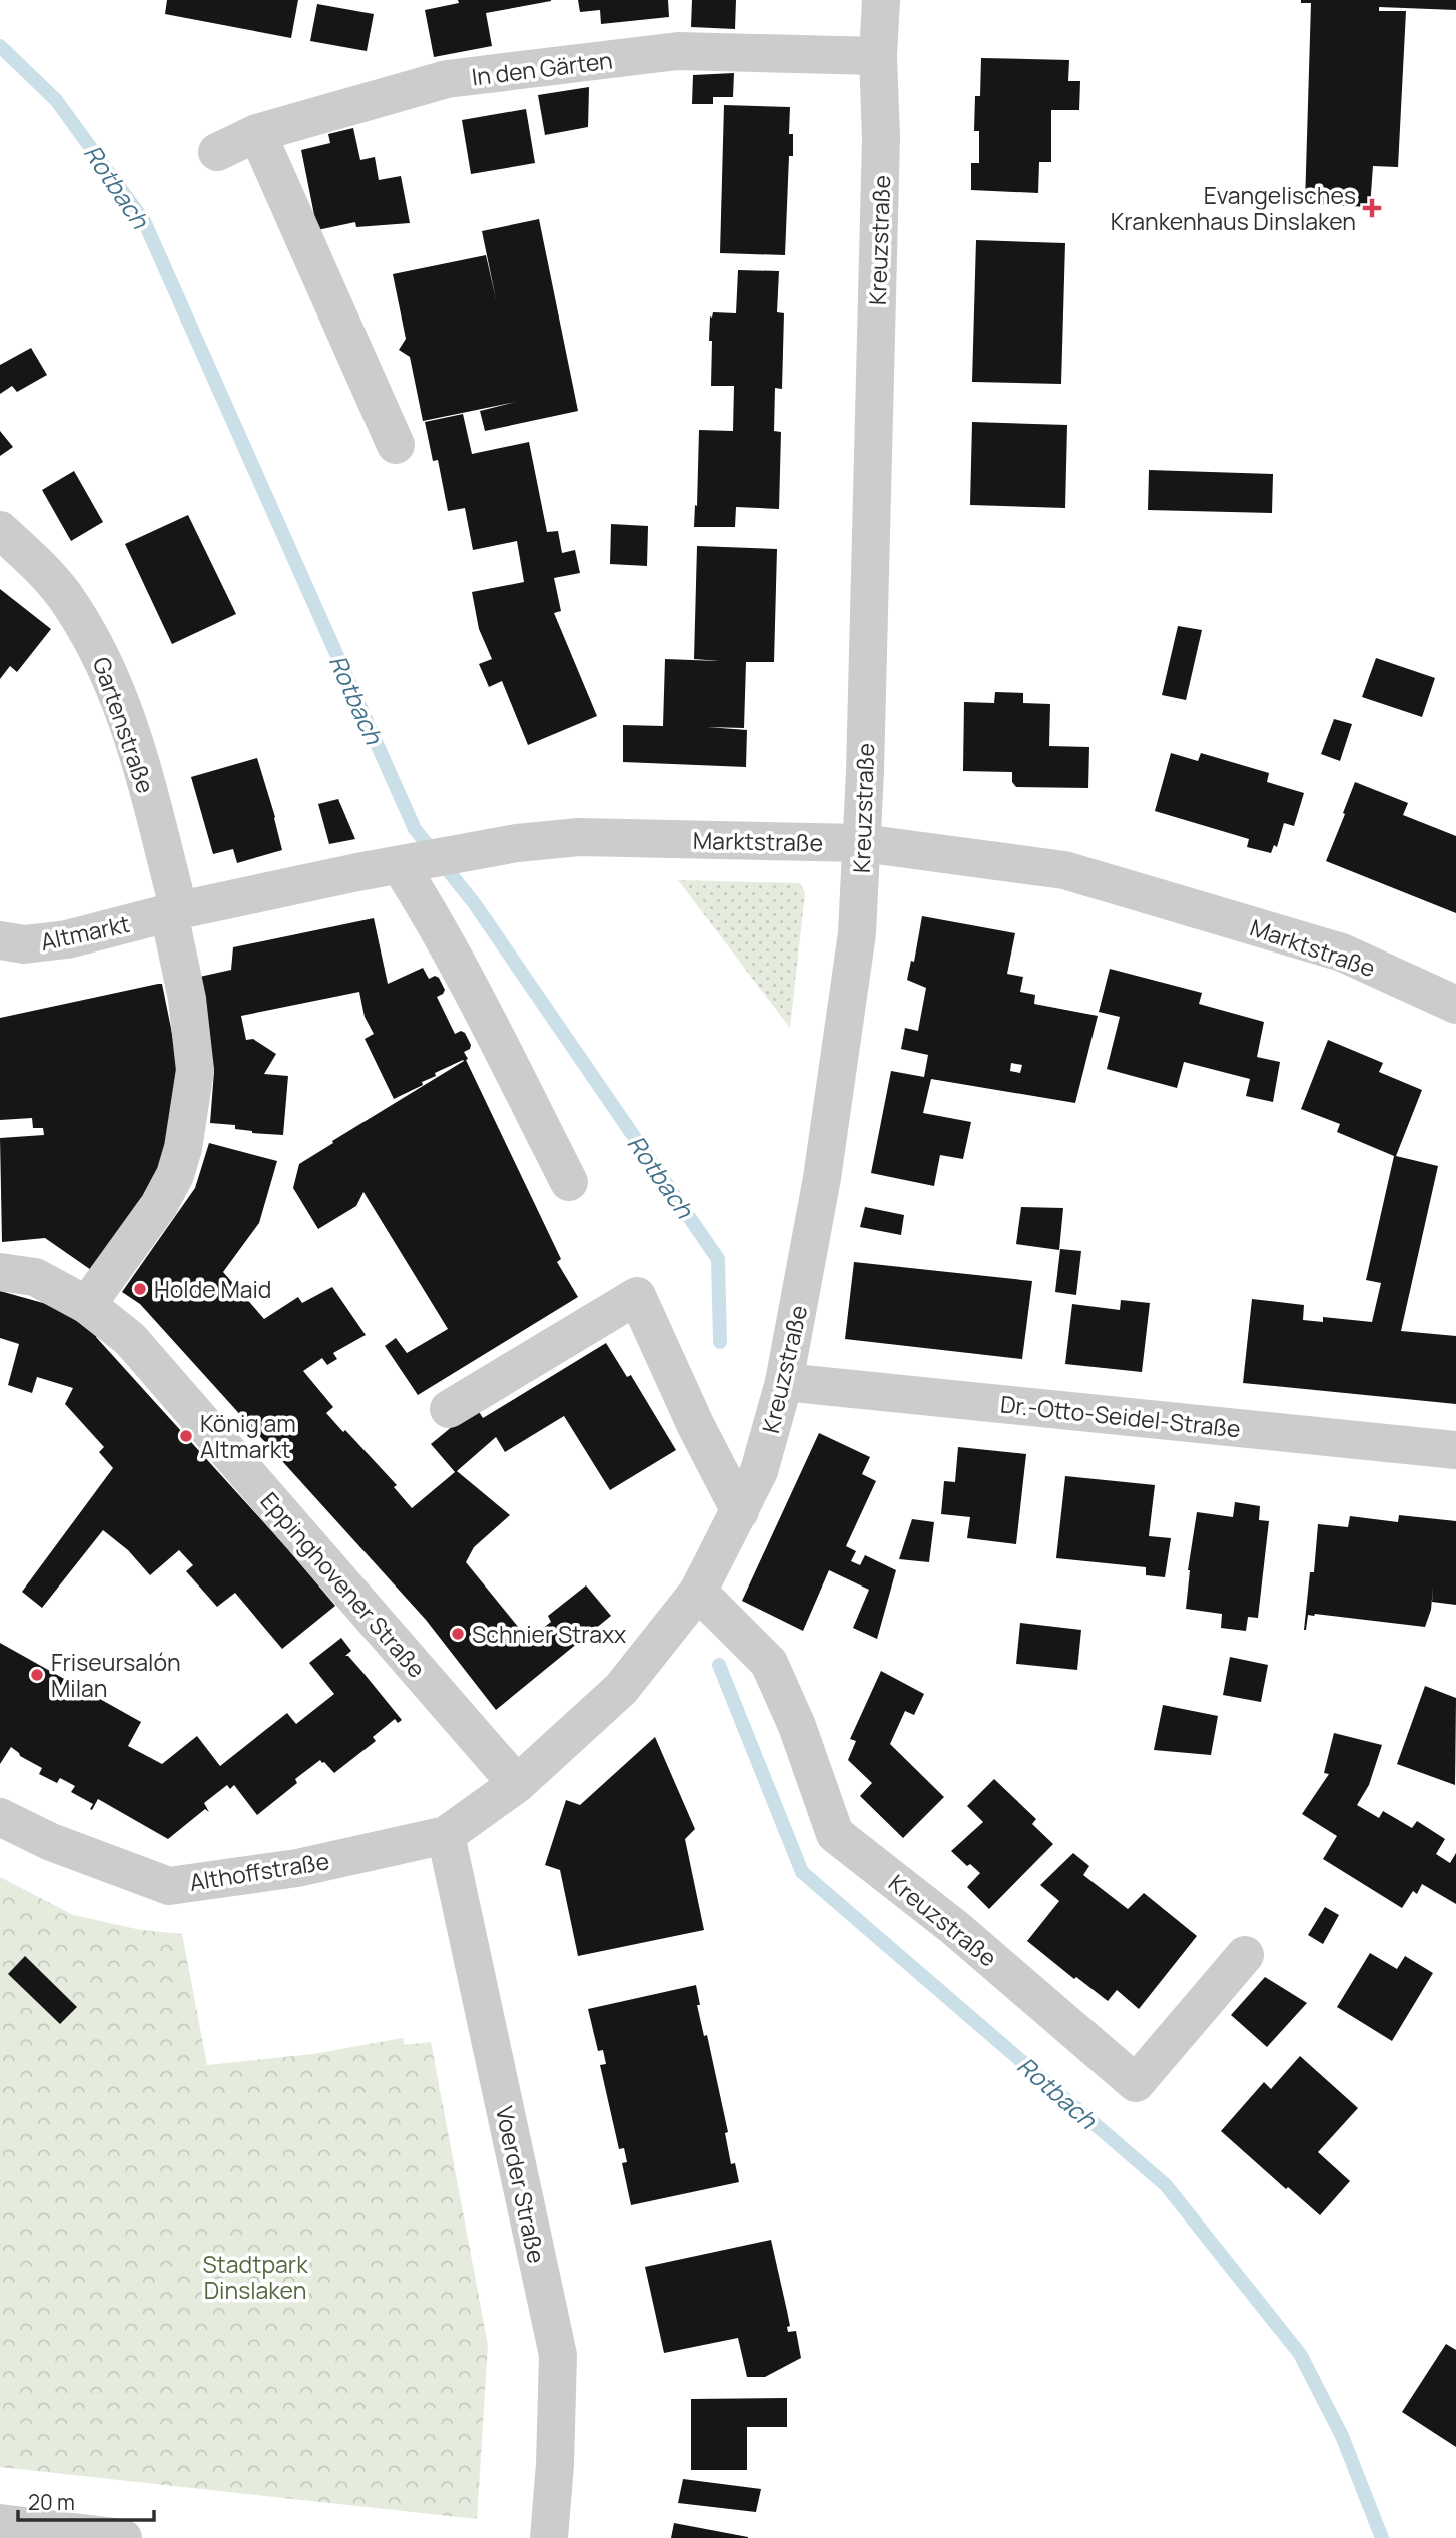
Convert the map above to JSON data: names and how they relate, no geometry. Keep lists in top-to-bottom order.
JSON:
{
  "streets": {
    "street": [
      "In den Gärten",
      "Kreuzstraße",
      "Gartenstraße",
      "Marktstraße",
      "Altmarkt",
      "Dr.-Otto-Seidel-Straße",
      "Eppinghovener Straße",
      "Althoffstraße",
      "Voerder Straße"
    ]
  },
  "crossings": [
    ["In den Gärten", "Kreuzstraße"],
    ["Kreuzstraße", "Marktstraße"],
    ["Kreuzstraße", "Dr.-Otto-Seidel-Straße"],
    ["Kreuzstraße", "Eppinghovener Straße"],
    ["Kreuzstraße", "Althoffstraße"],
    ["Kreuzstraße", "Voerder Straße"],
    ["Gartenstraße", "Marktstraße"],
    ["Gartenstraße", "Altmarkt"],
    ["Gartenstraße", "Eppinghovener Straße"],
    ["Marktstraße", "Altmarkt"],
    ["Althoffstraße", "Voerder Straße"]
  ],
  "water": ["Rotbach"],
  "parks": ["Stadtpark Dinslaken"],
  "places": {
    "health": ["Evangelisches Krankenhaus Dinslaken"],
    "other": [
      "Holde Maid",
      "König am Altmarkt",
      "Schnier Straxx",
      "Friseursalón Milan"
    ]
  },
  "scale_bar": "20 m"
}
